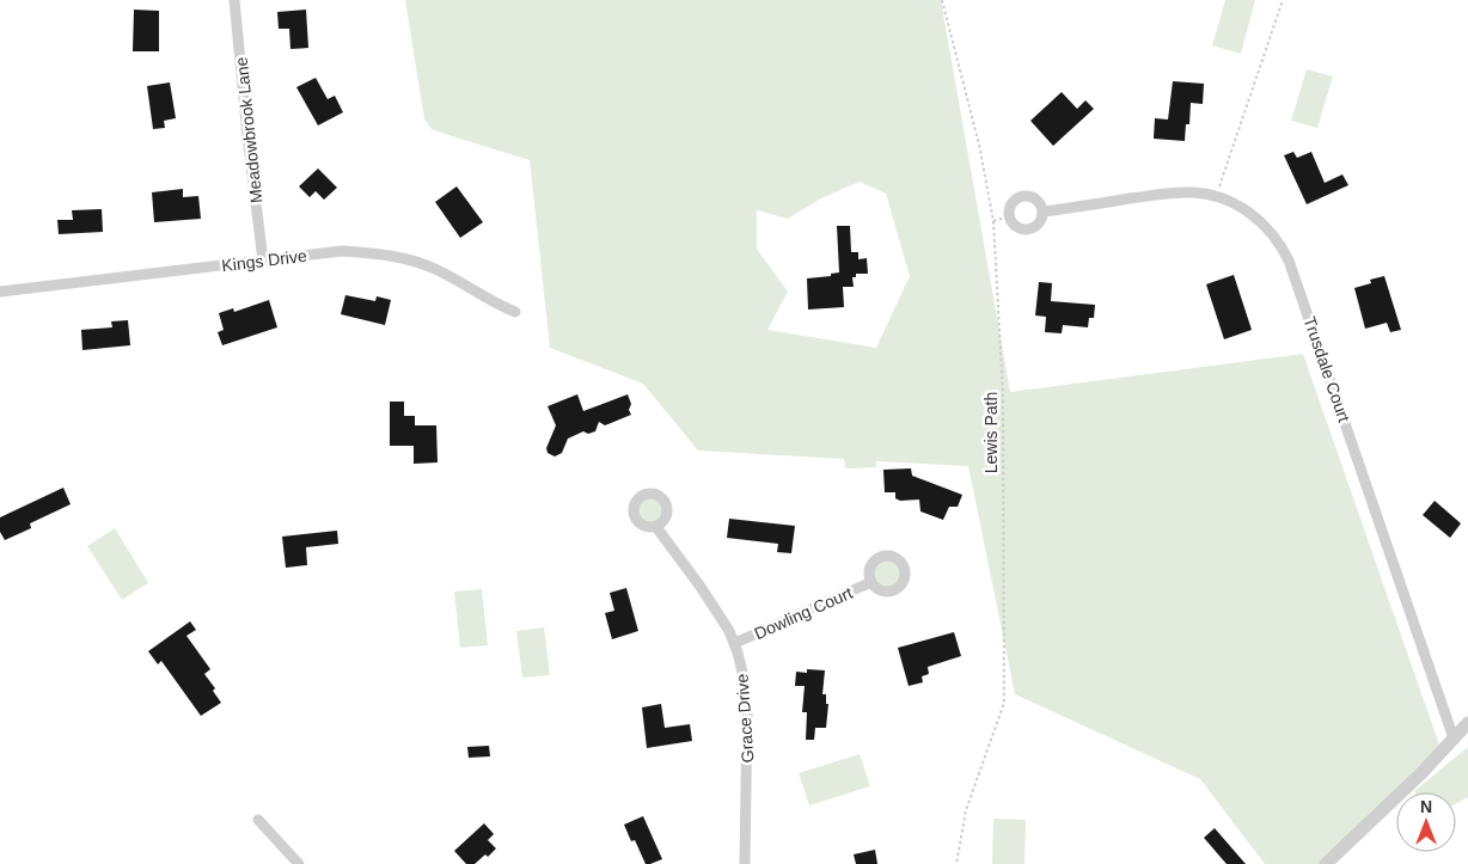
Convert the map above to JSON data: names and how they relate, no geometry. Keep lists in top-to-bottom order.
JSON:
{
  "streets": {
    "street": [
      "Meadowbrook Lane",
      "Kings Drive",
      "Trusdale Court",
      "Dowling Court",
      "Grace Drive"
    ],
    "path": ["Lewis Path"]
  },
  "crossings": [
    ["Meadowbrook Lane", "Kings Drive"],
    ["Dowling Court", "Grace Drive"]
  ],
  "north": "top"
}
